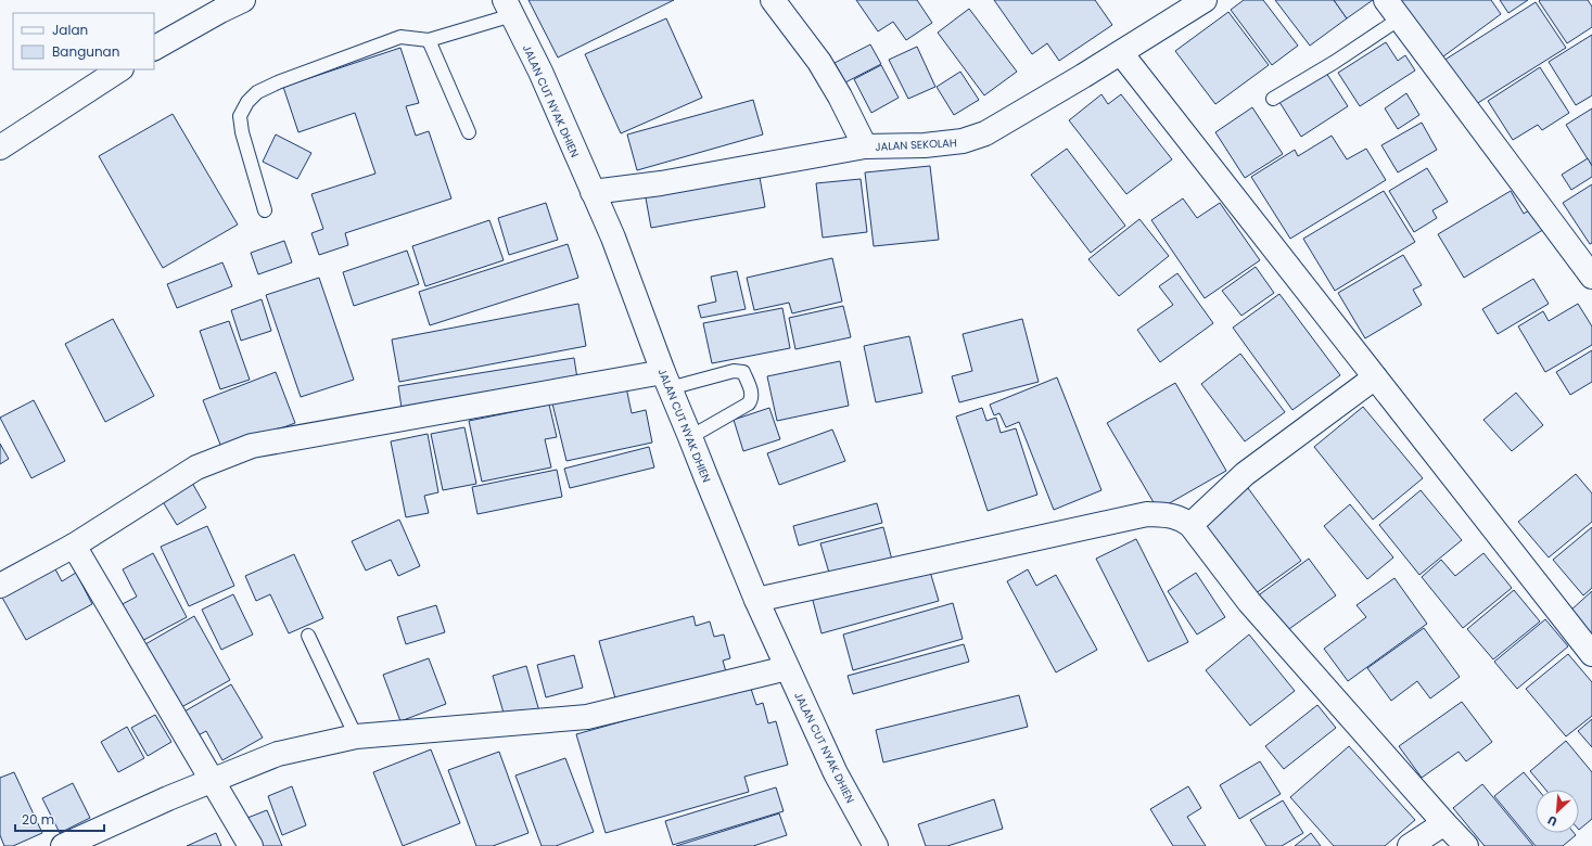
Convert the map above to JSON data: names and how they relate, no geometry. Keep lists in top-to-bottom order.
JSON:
{
  "streets": {
    "street": ["JALAN CUT NYAK DHIEN", "JALAN SEKOLAH"]
  },
  "crossings": [
    ["JALAN CUT NYAK DHIEN", "JALAN SEKOLAH"]
  ],
  "legend": ["Jalan", "Bangunan"],
  "scale_bar": "20 m",
  "north": "bottom left"
}
